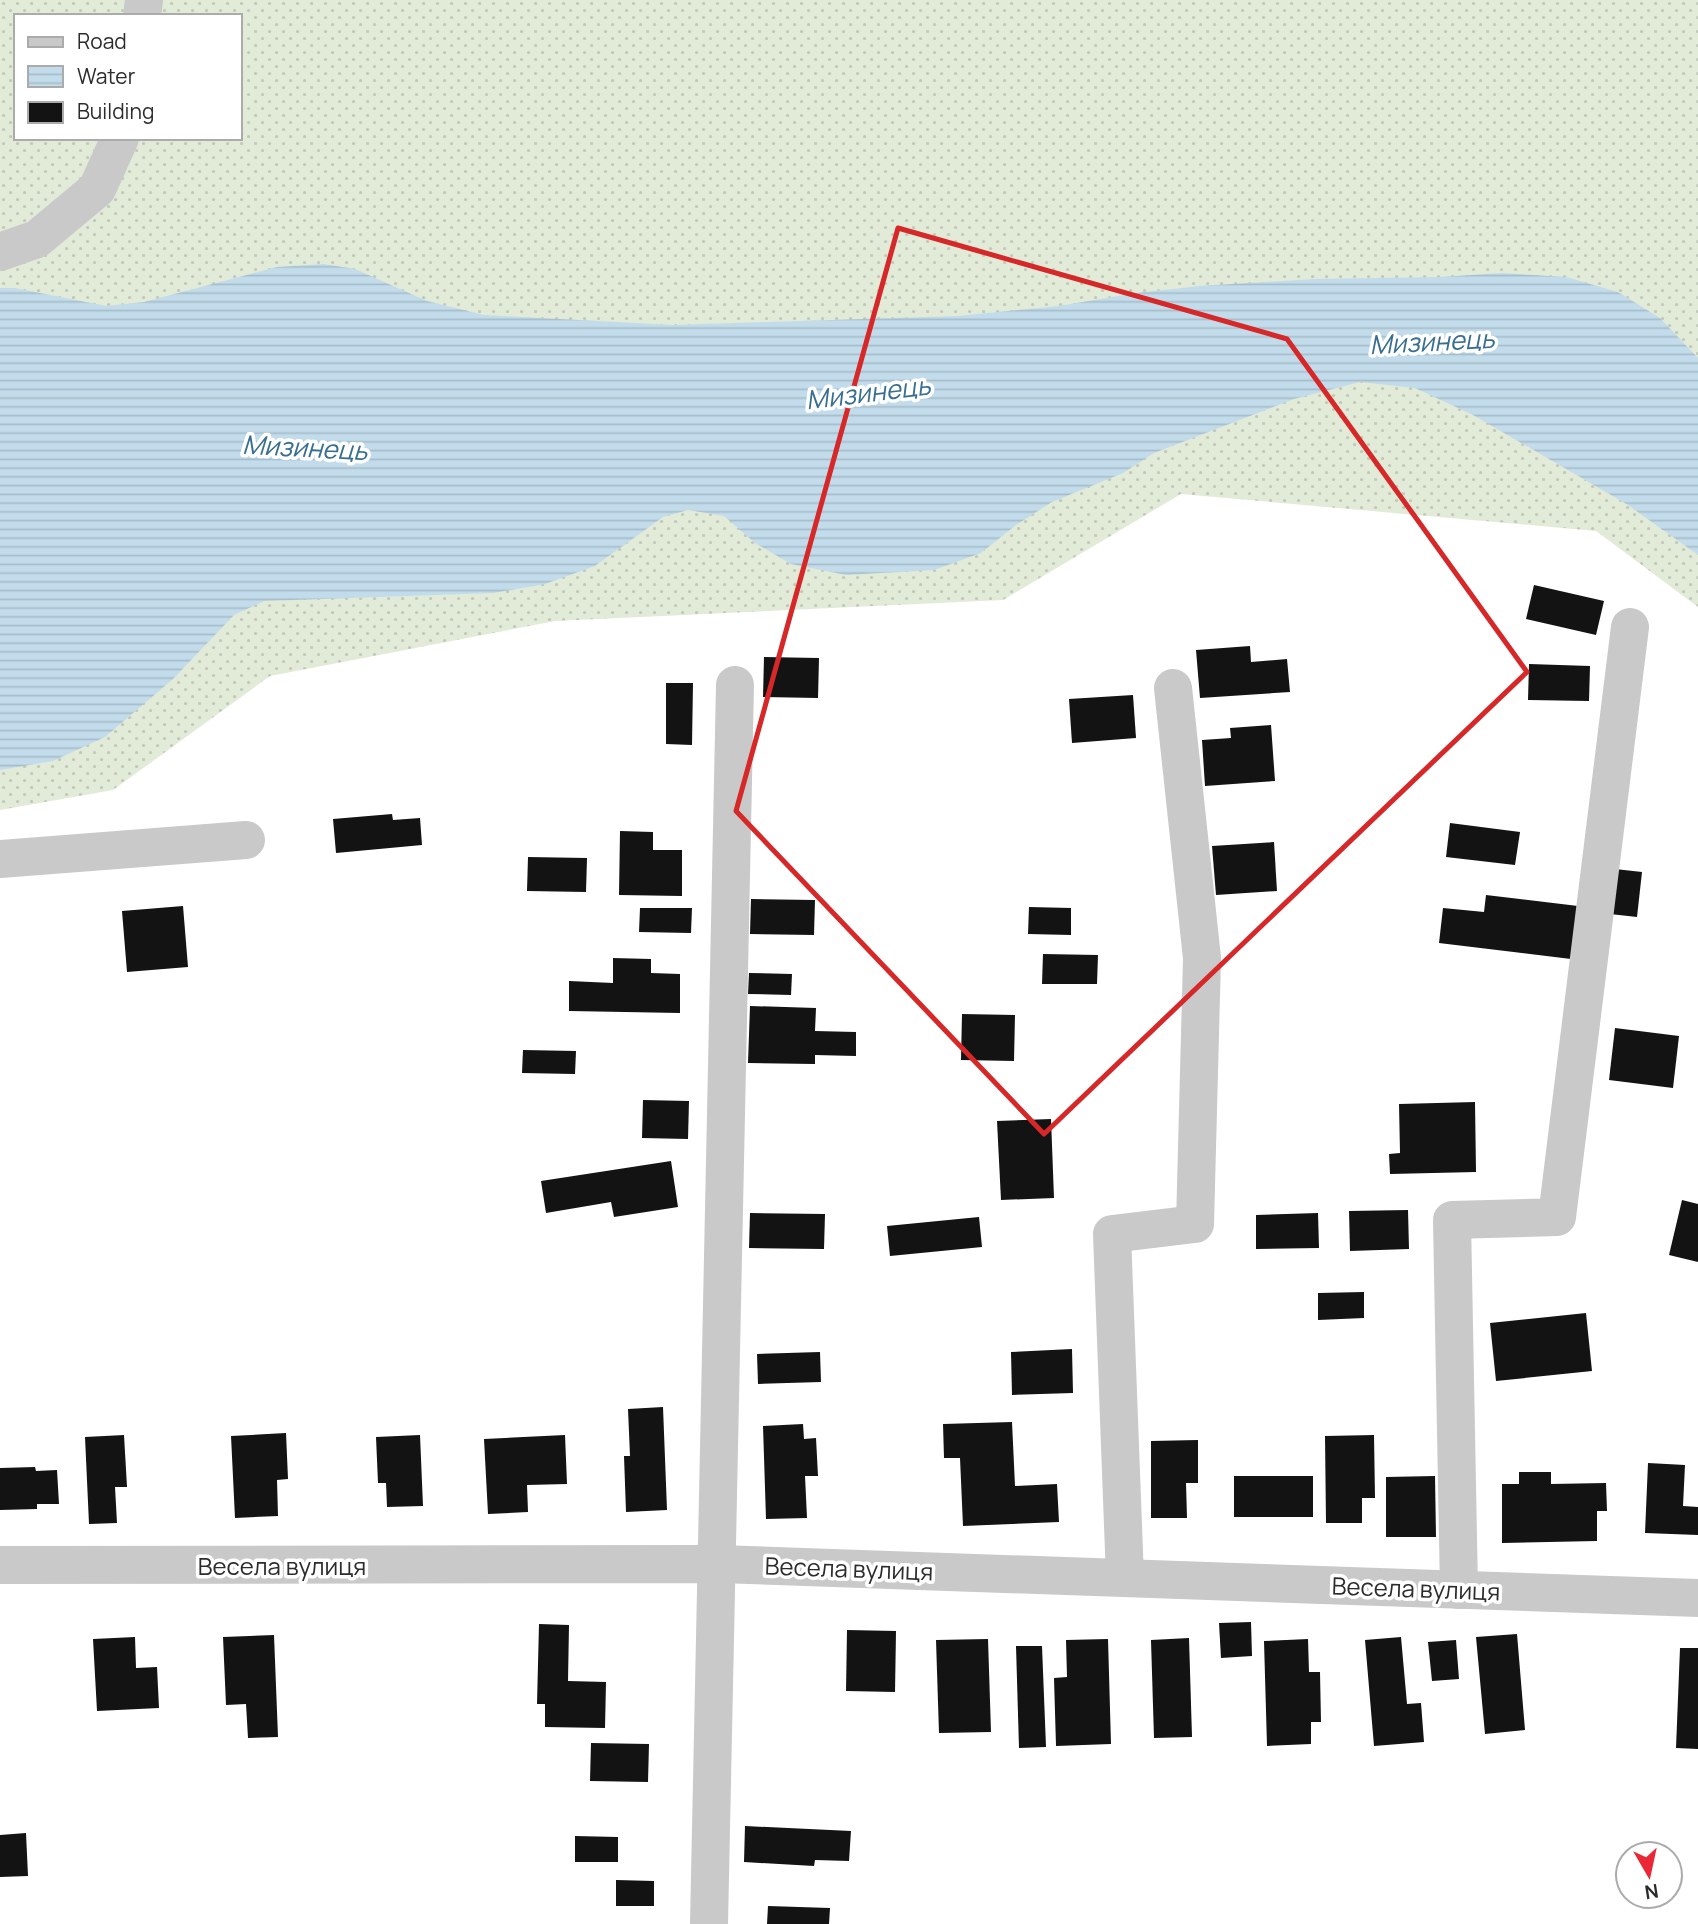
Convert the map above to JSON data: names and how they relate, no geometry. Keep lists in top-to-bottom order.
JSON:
{
  "streets": {
    "street": ["Весела вулиця"]
  },
  "water": ["Мизинець"],
  "legend": ["Road", "Water", "Building"],
  "north": "bottom"
}
